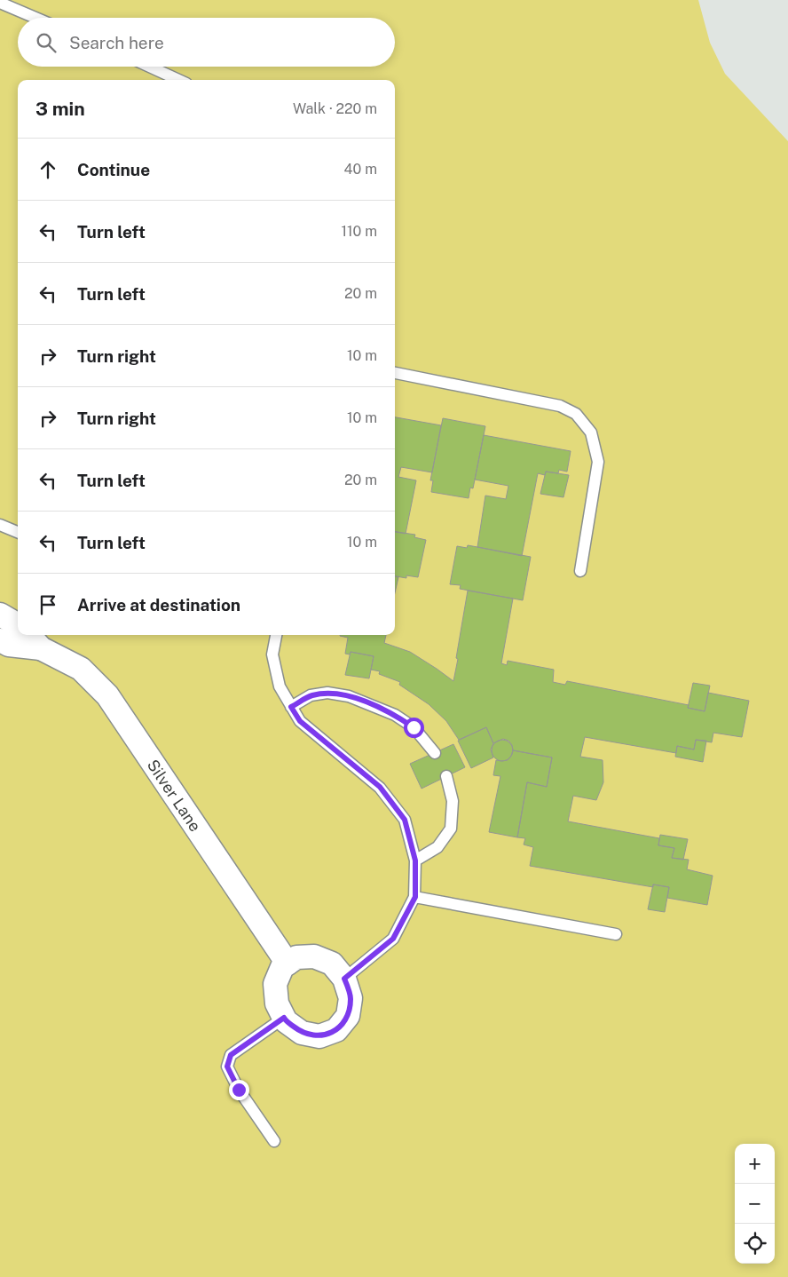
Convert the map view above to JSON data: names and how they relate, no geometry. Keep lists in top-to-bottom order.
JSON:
{
  "streets": {
    "street": ["Silver Lane"]
  },
  "page": {
    "search": "Search here",
    "heading": ["3 min", "Walk · 220 m"],
    "list": [
      ["Continue", "40 m"],
      ["Turn left", "110 m"],
      ["Turn left", "20 m"],
      ["Turn right", "10 m"],
      ["Turn right", "10 m"],
      ["Turn left", "20 m"],
      ["Turn left", "10 m"],
      "Arrive at destination"
    ],
    "map_buttons": ["+", "−"]
  }
}
